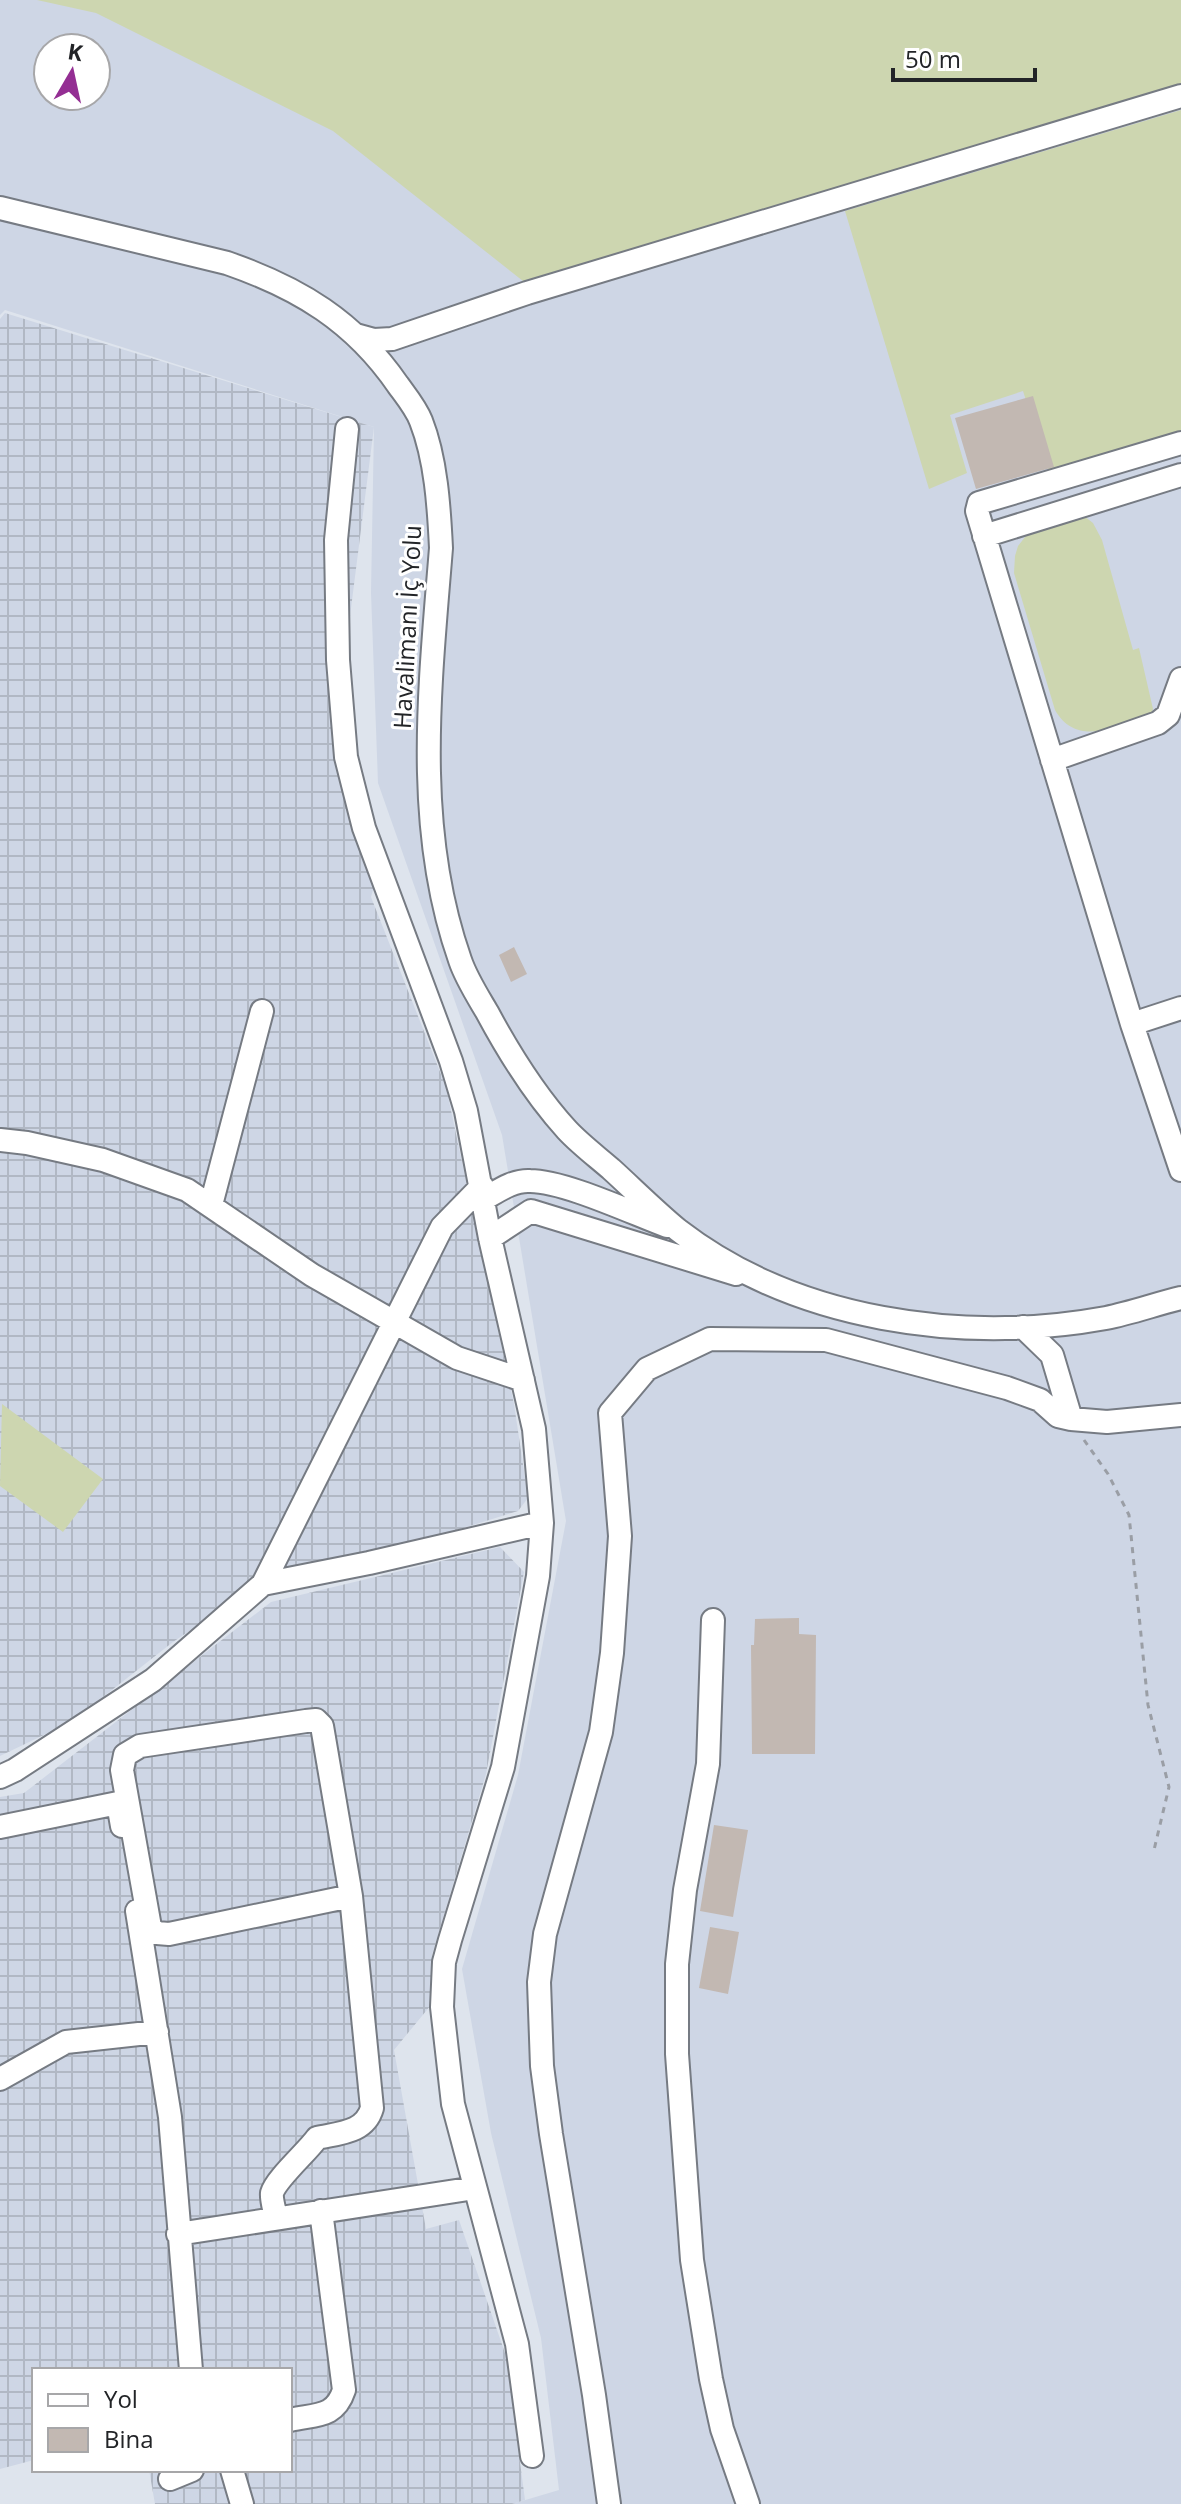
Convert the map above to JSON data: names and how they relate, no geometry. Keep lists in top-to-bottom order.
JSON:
{
  "streets": {
    "street": ["Havalimanı İç Yolu"]
  },
  "legend": ["Yol", "Bina"],
  "scale_bar": "50 m",
  "north": "top"
}
